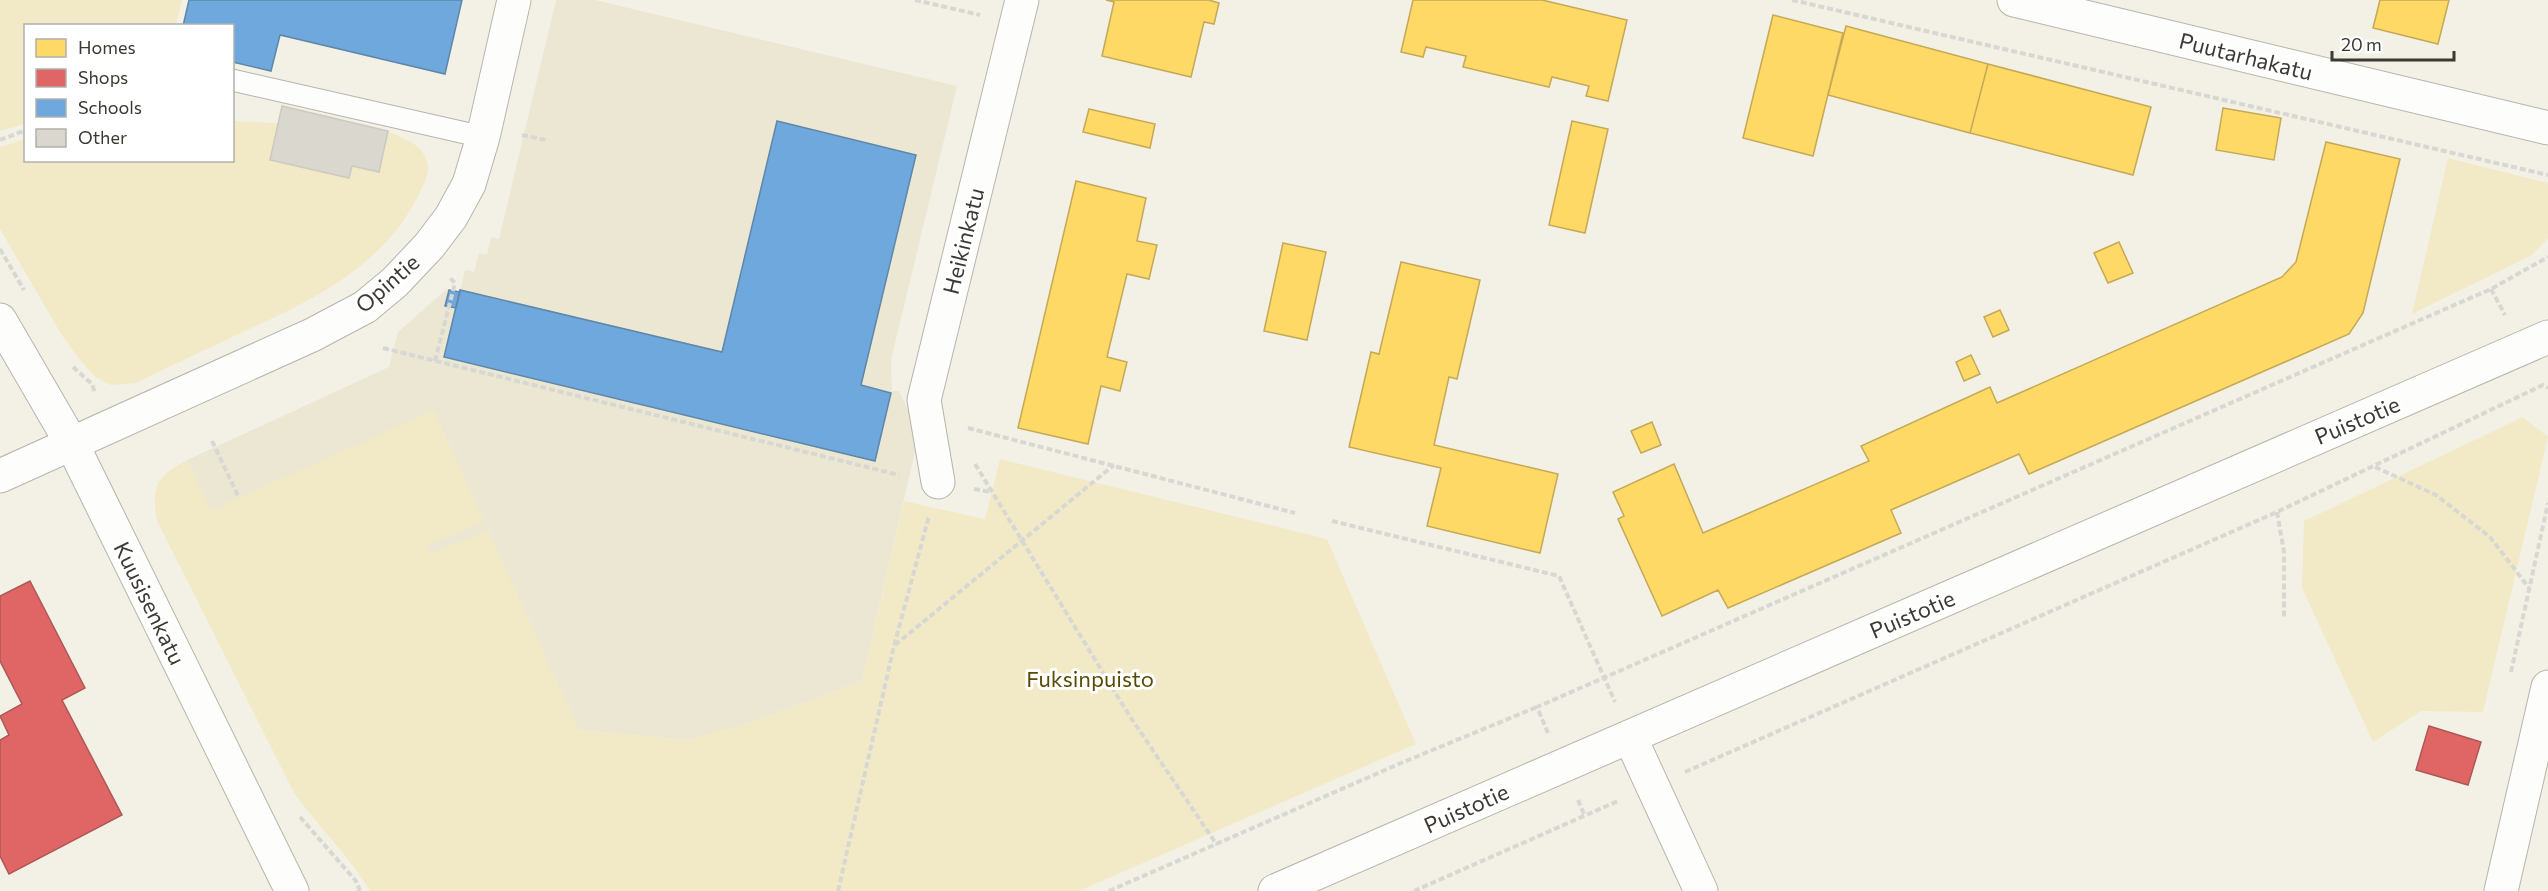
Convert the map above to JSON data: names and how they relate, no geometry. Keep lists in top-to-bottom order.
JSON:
{
  "streets": {
    "street": [
      "Puutarhakatu",
      "Heikinkatu",
      "Opintie",
      "Puistotie",
      "Kuusisenkatu"
    ]
  },
  "crossings": [
    ["Opintie", "Kuusisenkatu"]
  ],
  "parks": ["Fuksinpuisto"],
  "legend": [
    "Homes",
    "Shops",
    "Schools",
    "Other"
  ],
  "scale_bar": "20 m"
}
